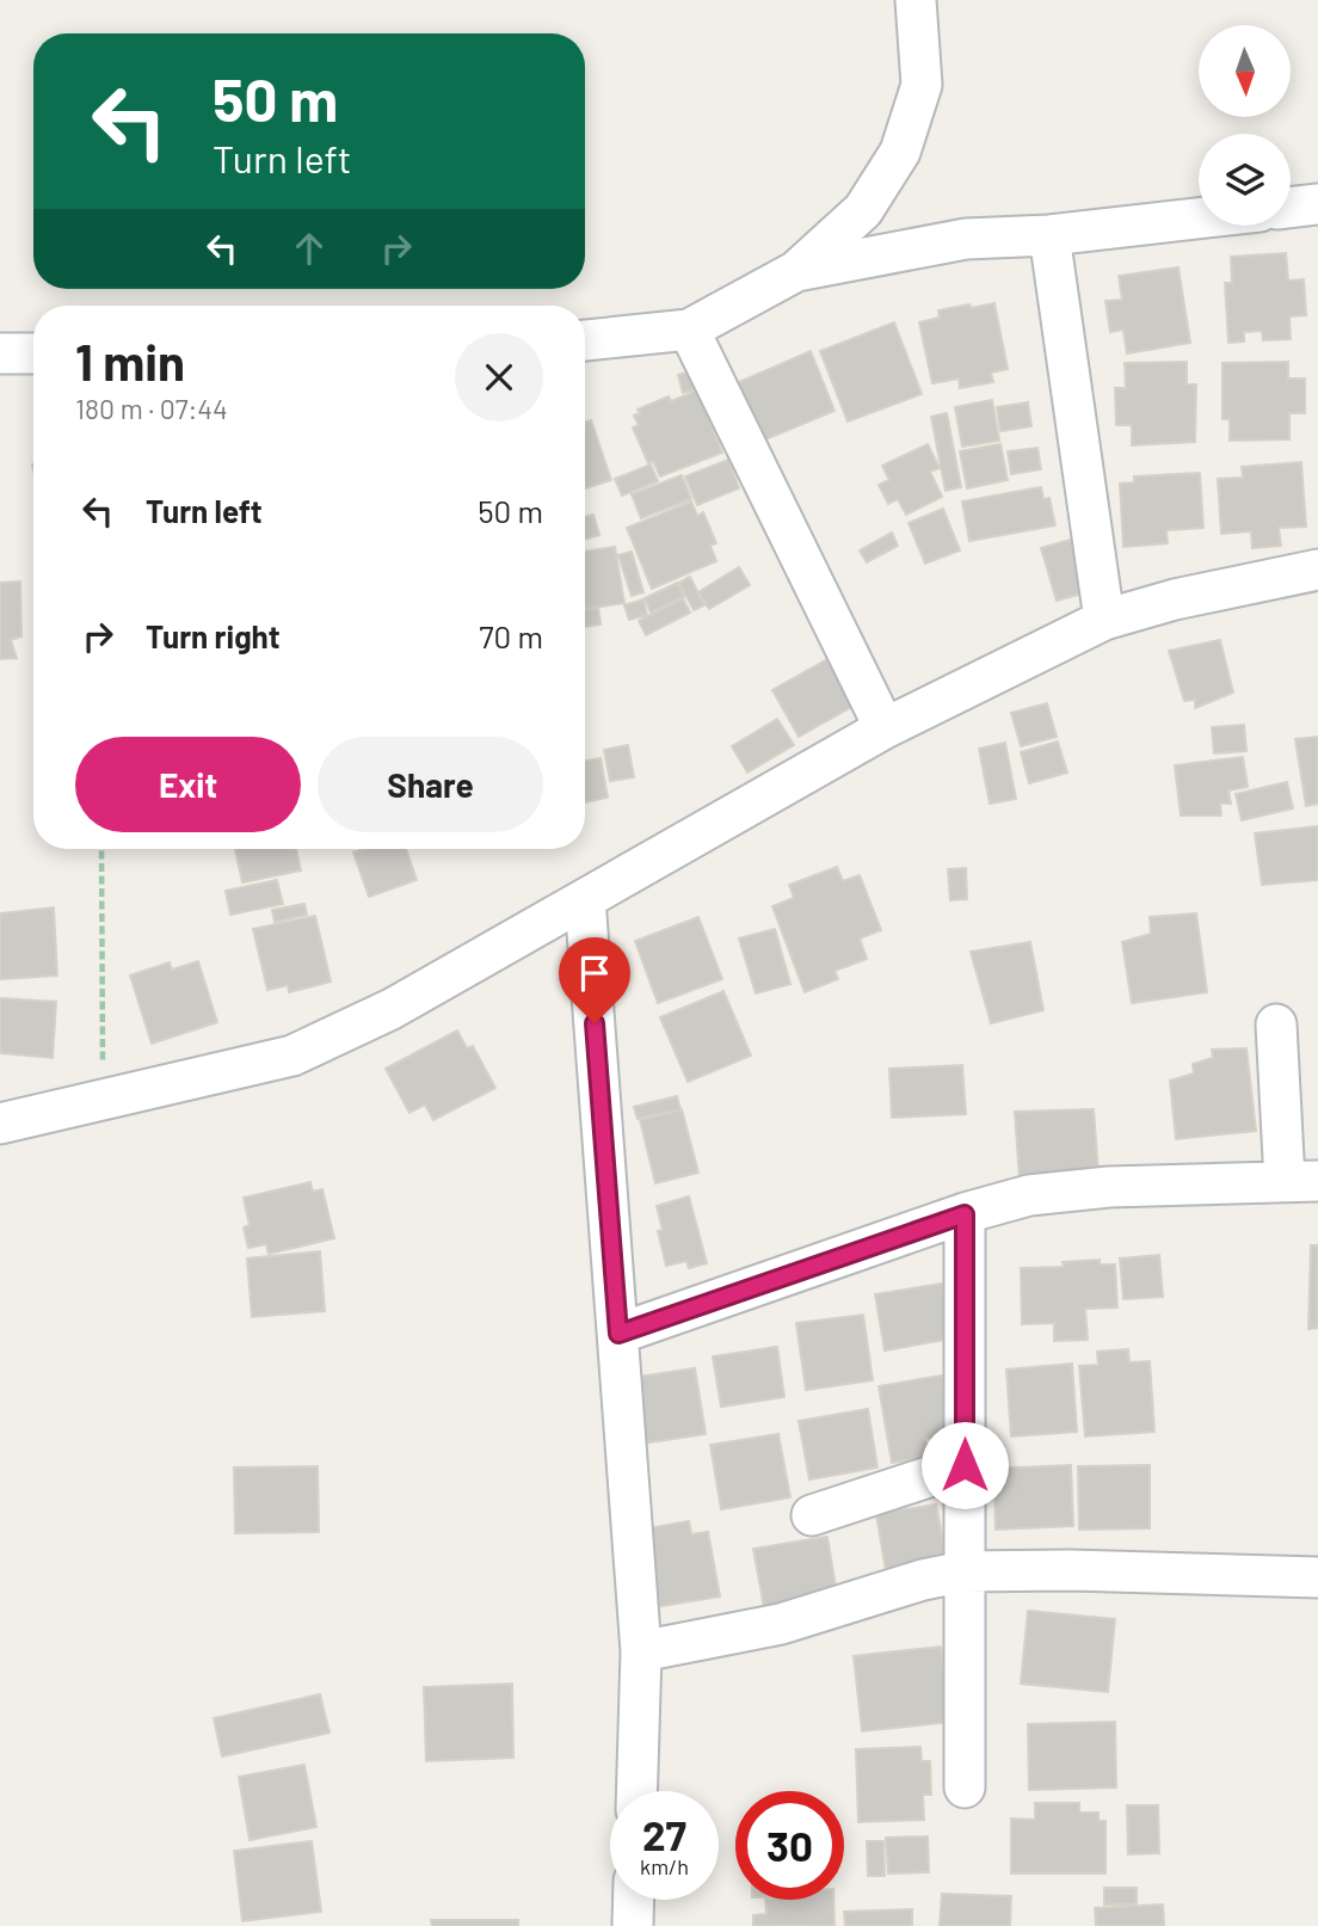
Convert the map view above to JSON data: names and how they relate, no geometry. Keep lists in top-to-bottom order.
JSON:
{
  "north": "bottom",
  "page": {
    "turn": ["50 m", "Turn left"],
    "heading": ["1 min", "180 m · 07:44"],
    "list": [
      {
        "name": "Turn left",
        "value": "50 m"
      },
      {
        "name": "Turn right",
        "value": "70 m"
      }
    ],
    "buttons": ["Exit", "Share"],
    "speed": "27 km/h",
    "limit": "30"
  }
}
